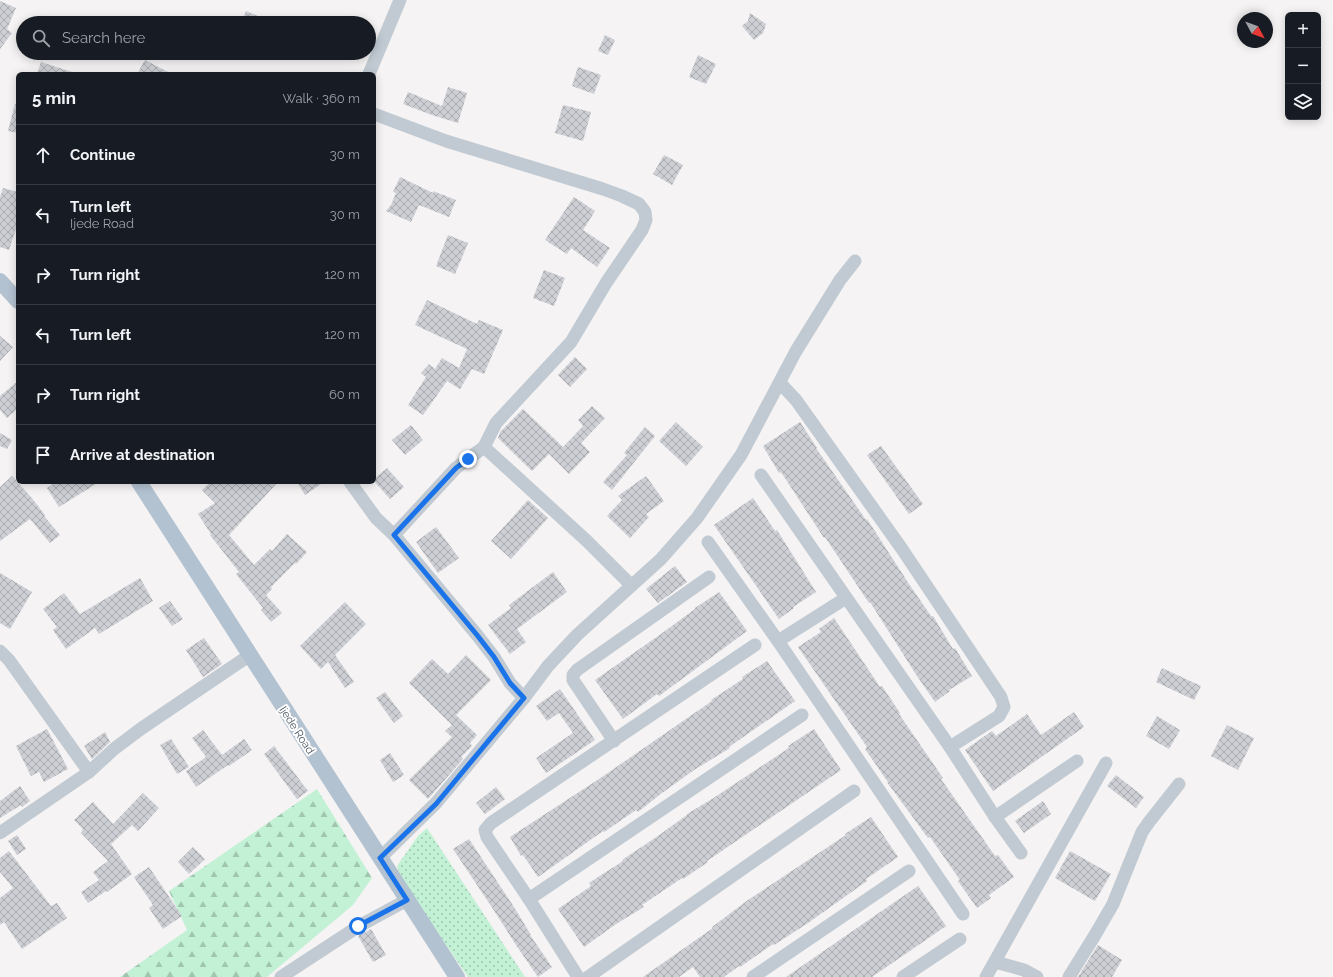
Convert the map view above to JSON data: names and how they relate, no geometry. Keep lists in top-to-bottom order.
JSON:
{
  "streets": {
    "main road": ["Ijede Road"]
  },
  "north": "bottom right",
  "page": {
    "map_buttons": ["+", "−"],
    "search": "Search here",
    "heading": ["5 min", "Walk · 360 m"],
    "list": [
      ["Continue", "30 m"],
      ["Turn left", "Ijede Road", "30 m"],
      ["Turn right", "120 m"],
      ["Turn left", "120 m"],
      ["Turn right", "60 m"],
      "Arrive at destination"
    ]
  }
}
